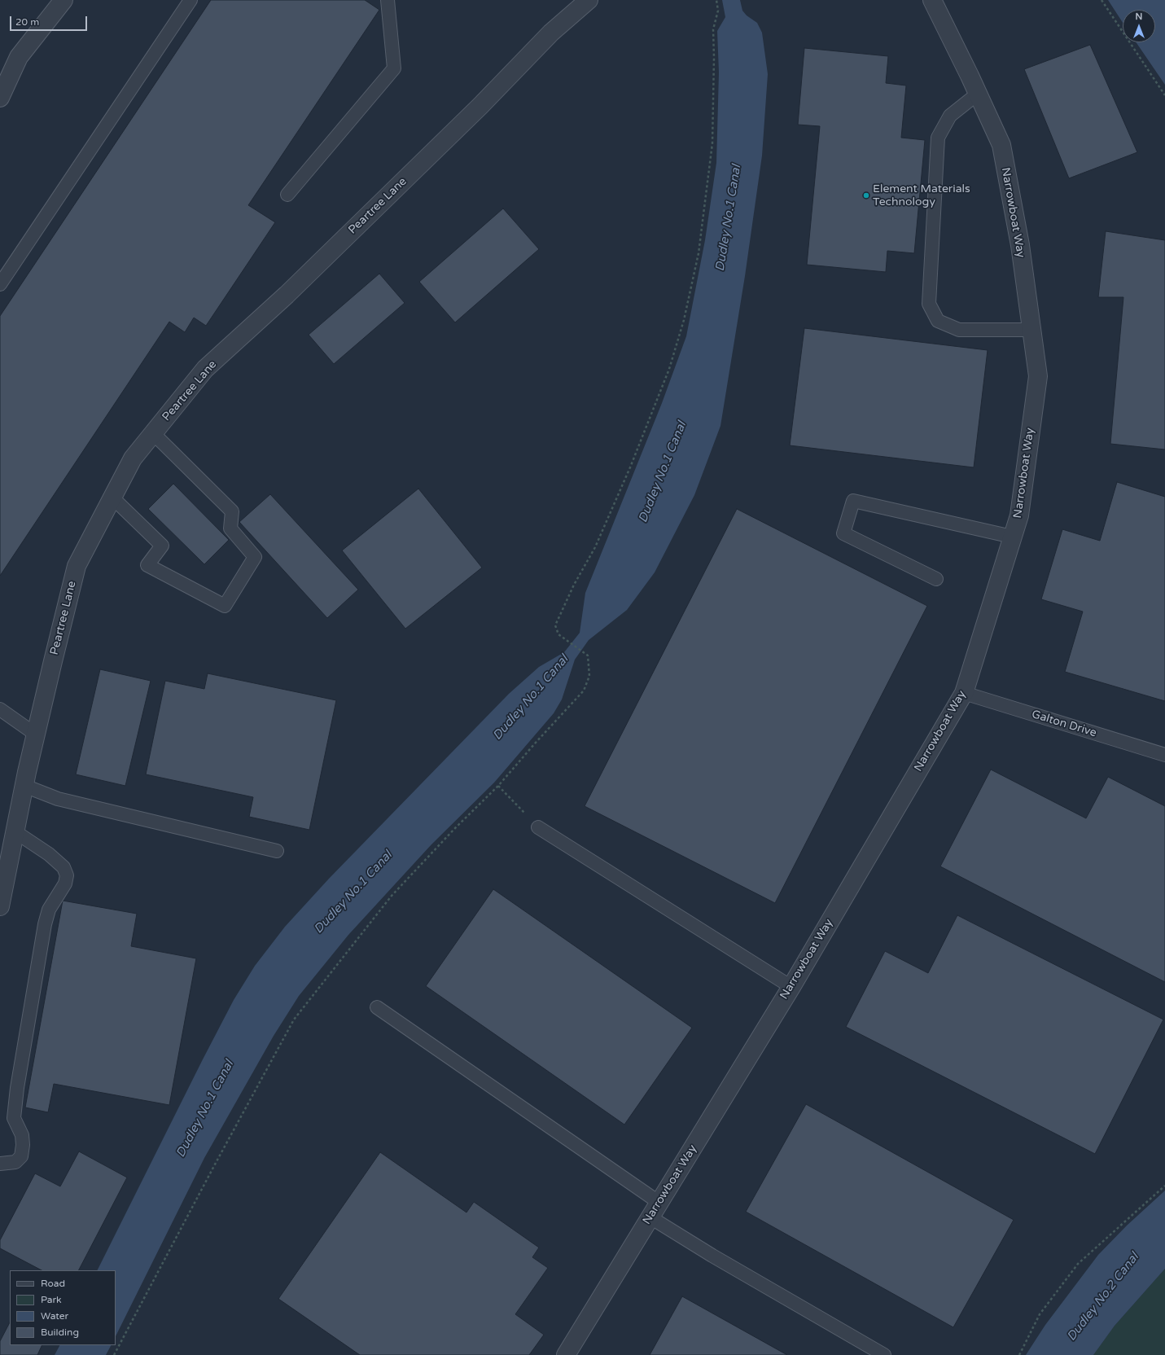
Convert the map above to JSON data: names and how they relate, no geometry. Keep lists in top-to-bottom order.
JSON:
{
  "streets": {
    "street": ["Peartree Lane", "Narrowboat Way"],
    "lane": ["Galton Drive"]
  },
  "crossings": [
    ["Narrowboat Way", "Galton Drive"]
  ],
  "water": ["Dudley No.1 Canal", "Dudley No.2 Canal"],
  "places": ["Element Materials Technology"],
  "legend": [
    "Road",
    "Park",
    "Water",
    "Building"
  ],
  "scale_bar": "20 m",
  "north": "top"
}
